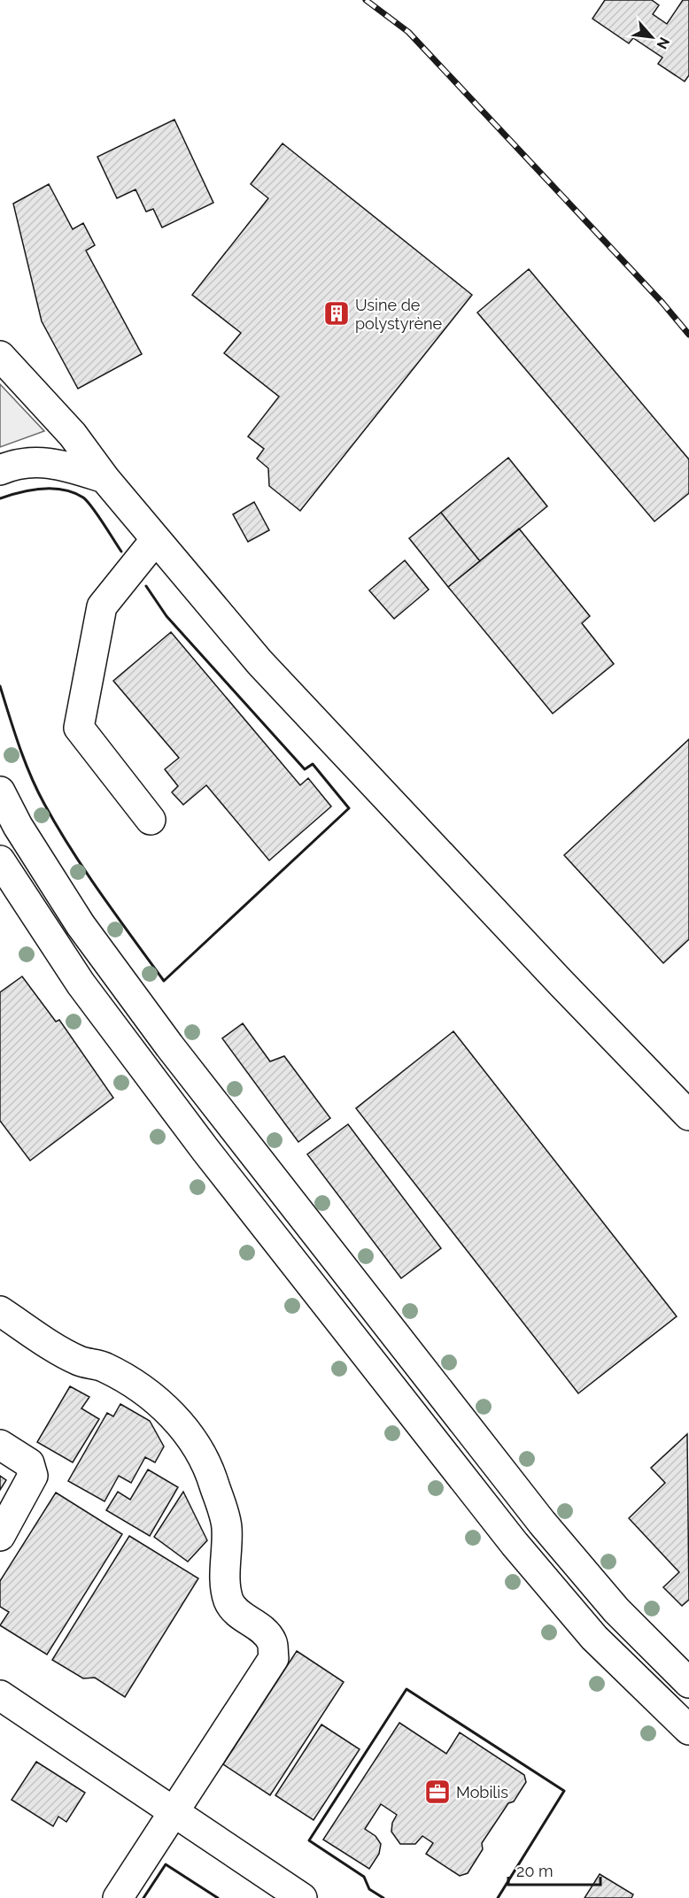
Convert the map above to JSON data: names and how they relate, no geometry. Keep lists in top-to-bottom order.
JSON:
{
  "places": {
    "building": ["Usine de polystyrène"],
    "office": ["Mobilis"]
  },
  "scale_bar": "20 m",
  "north": "bottom right"
}
